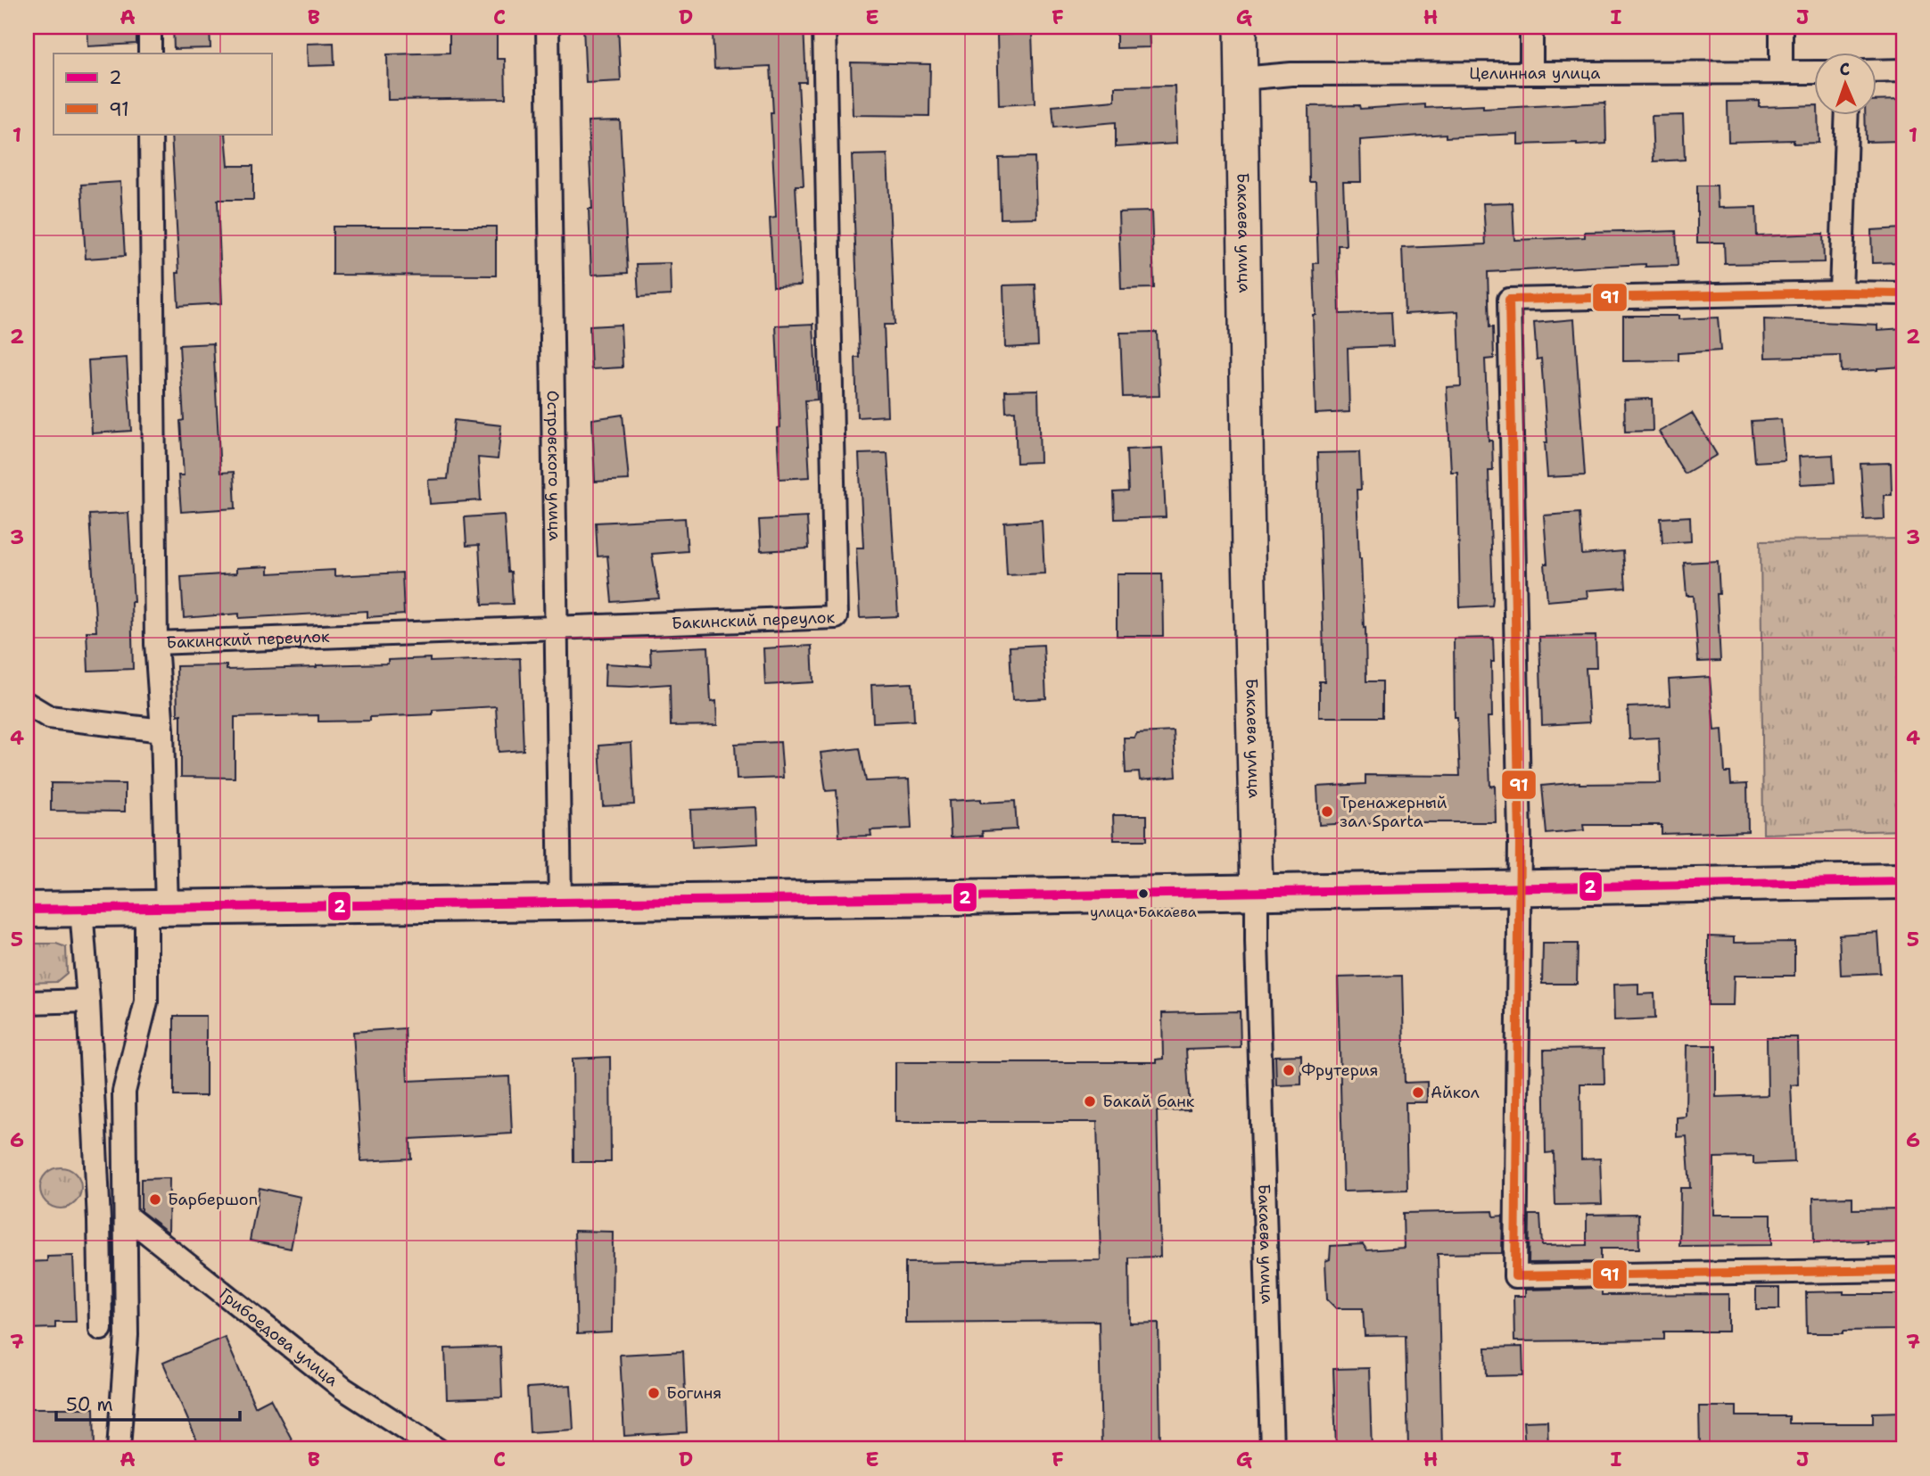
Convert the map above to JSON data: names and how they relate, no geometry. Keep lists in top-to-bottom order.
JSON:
{
  "streets": {
    "main road": ["Бакаева улица"],
    "street": [
      "Целинная улица",
      "Островского улица",
      "Бакинский переулок",
      "Грибоедова улица"
    ]
  },
  "crossings": [
    ["Целинная улица", "Бакаева улица"],
    ["Островского улица", "Бакинский переулок"],
    ["Бакинский переулок", "Грибоедова улица"]
  ],
  "places": [
    "Тренажерный зал Sparta",
    "улица Бакаева",
    "Фрутерия",
    "Айкол",
    "Бакай банк",
    "Барбершоп",
    "Богиня"
  ],
  "lines": ["transit line 91", "transit line 2"],
  "legend": ["2", "91"],
  "scale_bar": "50 m",
  "north": "top",
  "grid": {
    "columns": [
      "A",
      "B",
      "C",
      "D",
      "E",
      "F",
      "G",
      "H",
      "I",
      "J"
    ],
    "rows": [
      "1",
      "2",
      "3",
      "4",
      "5",
      "6",
      "7"
    ]
  }
}
